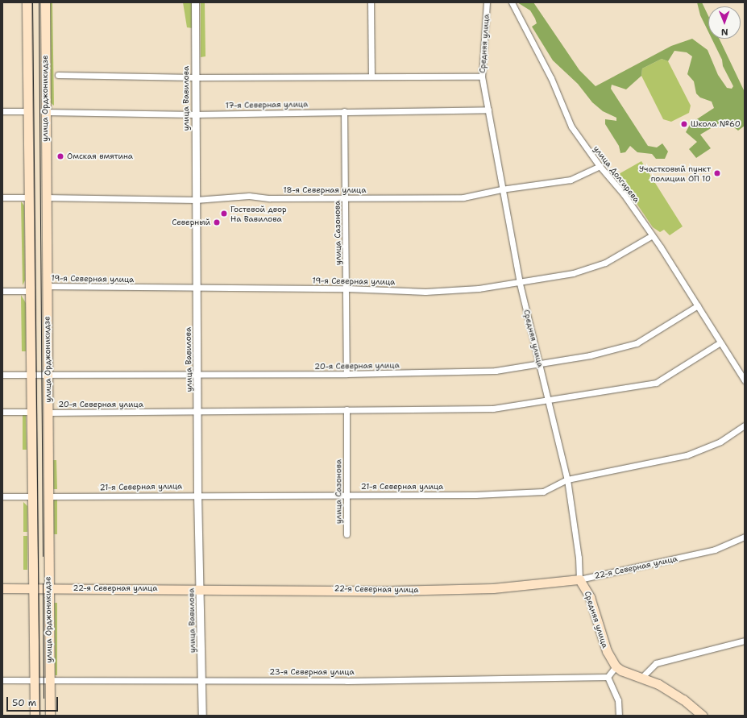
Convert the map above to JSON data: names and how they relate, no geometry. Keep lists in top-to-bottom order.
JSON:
{
  "streets": {
    "main road": ["Средняя улица", "улица Орджоникидзе", "22-я Северная улица"],
    "street": [
      "улица Вавилова",
      "17-я Северная улица",
      "улица Долгирева",
      "18-я Северная улица",
      "улица Сазонова",
      "19-я Северная улица",
      "20-я Северная улица",
      "21-я Северная улица",
      "23-я Северная улица"
    ]
  },
  "crossings": [
    ["Средняя улица", "17-я Северная улица"],
    ["Средняя улица", "18-я Северная улица"],
    ["Средняя улица", "19-я Северная улица"],
    ["Средняя улица", "20-я Северная улица"],
    ["Средняя улица", "21-я Северная улица"],
    ["Средняя улица", "22-я Северная улица"],
    ["улица Орджоникидзе", "17-я Северная улица"],
    ["улица Орджоникидзе", "18-я Северная улица"],
    ["улица Орджоникидзе", "19-я Северная улица"],
    ["улица Орджоникидзе", "20-я Северная улица"],
    ["улица Орджоникидзе", "21-я Северная улица"],
    ["улица Орджоникидзе", "22-я Северная улица"],
    ["улица Орджоникидзе", "23-я Северная улица"],
    ["улица Вавилова", "17-я Северная улица"],
    ["улица Вавилова", "18-я Северная улица"],
    ["улица Вавилова", "19-я Северная улица"],
    ["улица Вавилова", "20-я Северная улица"],
    ["улица Вавилова", "21-я Северная улица"],
    ["улица Вавилова", "22-я Северная улица"],
    ["улица Вавилова", "23-я Северная улица"],
    ["17-я Северная улица", "улица Сазонова"],
    ["улица Долгирева", "18-я Северная улица"],
    ["улица Долгирева", "19-я Северная улица"],
    ["улица Долгирева", "20-я Северная улица"],
    ["18-я Северная улица", "улица Сазонова"],
    ["улица Сазонова", "19-я Северная улица"],
    ["улица Сазонова", "20-я Северная улица"],
    ["улица Сазонова", "21-я Северная улица"]
  ],
  "places": [
    "Школа №60",
    "Oмская вмятина",
    "Участковый пункт полиции ОП 10",
    "Гостевой двор На Вавилова",
    "Северный"
  ],
  "scale_bar": "50 m",
  "north": "bottom"
}
